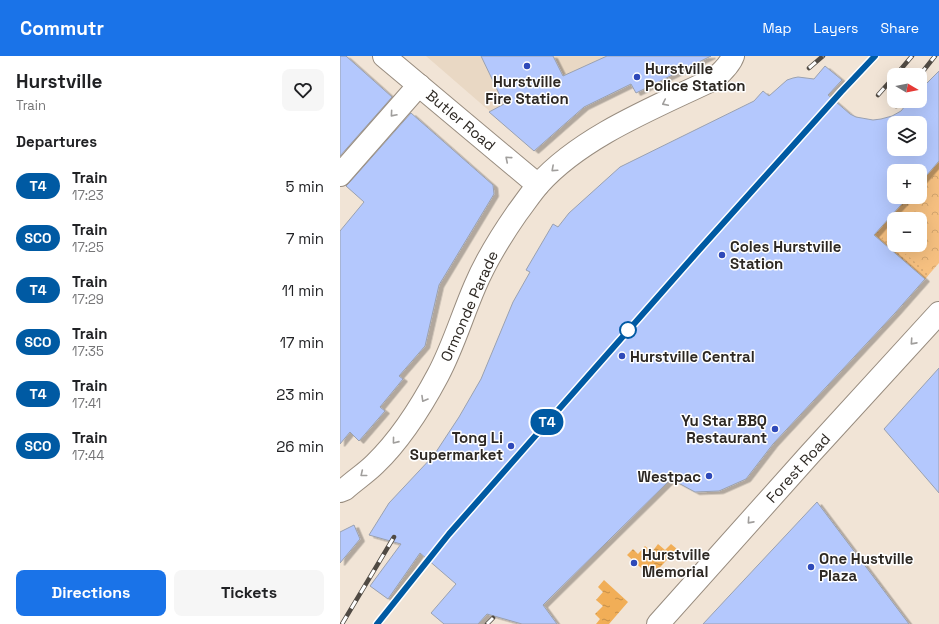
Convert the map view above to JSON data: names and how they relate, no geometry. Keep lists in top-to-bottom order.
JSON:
{
  "streets": {
    "street": ["Butler Road", "Ormonde Parade", "Forest Road"]
  },
  "crossings": [
    ["Butler Road", "Ormonde Parade"]
  ],
  "one_way": ["Butler Road", "Ormonde Parade", "Forest Road"],
  "places": [
    "Hurstville Fire Station",
    "Hurstville Police Station",
    "Coles Hurstville Station",
    "Hurstville Central",
    "Yu Star BBQ Restaurant",
    "Tong Li Supermarket",
    "Westpac",
    "Hurstville Memorial",
    "One Hustville Plaza"
  ],
  "north": "right",
  "page": {
    "header": "Commutr",
    "nav": ["Map", "Layers", "Share"],
    "heading": [
      ["Hurstville", "Train"],
      "Departures"
    ],
    "on_map": "T4",
    "map_buttons": ["+", "−"],
    "list": [
      {
        "mark": "T4",
        "name": "Train",
        "note": "17:23",
        "value": "5 min"
      },
      {
        "mark": "SCO",
        "name": "Train",
        "note": "17:25",
        "value": "7 min"
      },
      {
        "mark": "T4",
        "name": "Train",
        "note": "17:29",
        "value": "11 min"
      },
      {
        "mark": "SCO",
        "name": "Train",
        "note": "17:35",
        "value": "17 min"
      },
      {
        "mark": "T4",
        "name": "Train",
        "note": "17:41",
        "value": "23 min"
      },
      {
        "mark": "SCO",
        "name": "Train",
        "note": "17:44",
        "value": "26 min"
      }
    ],
    "buttons": ["Directions", "Tickets"]
  }
}
